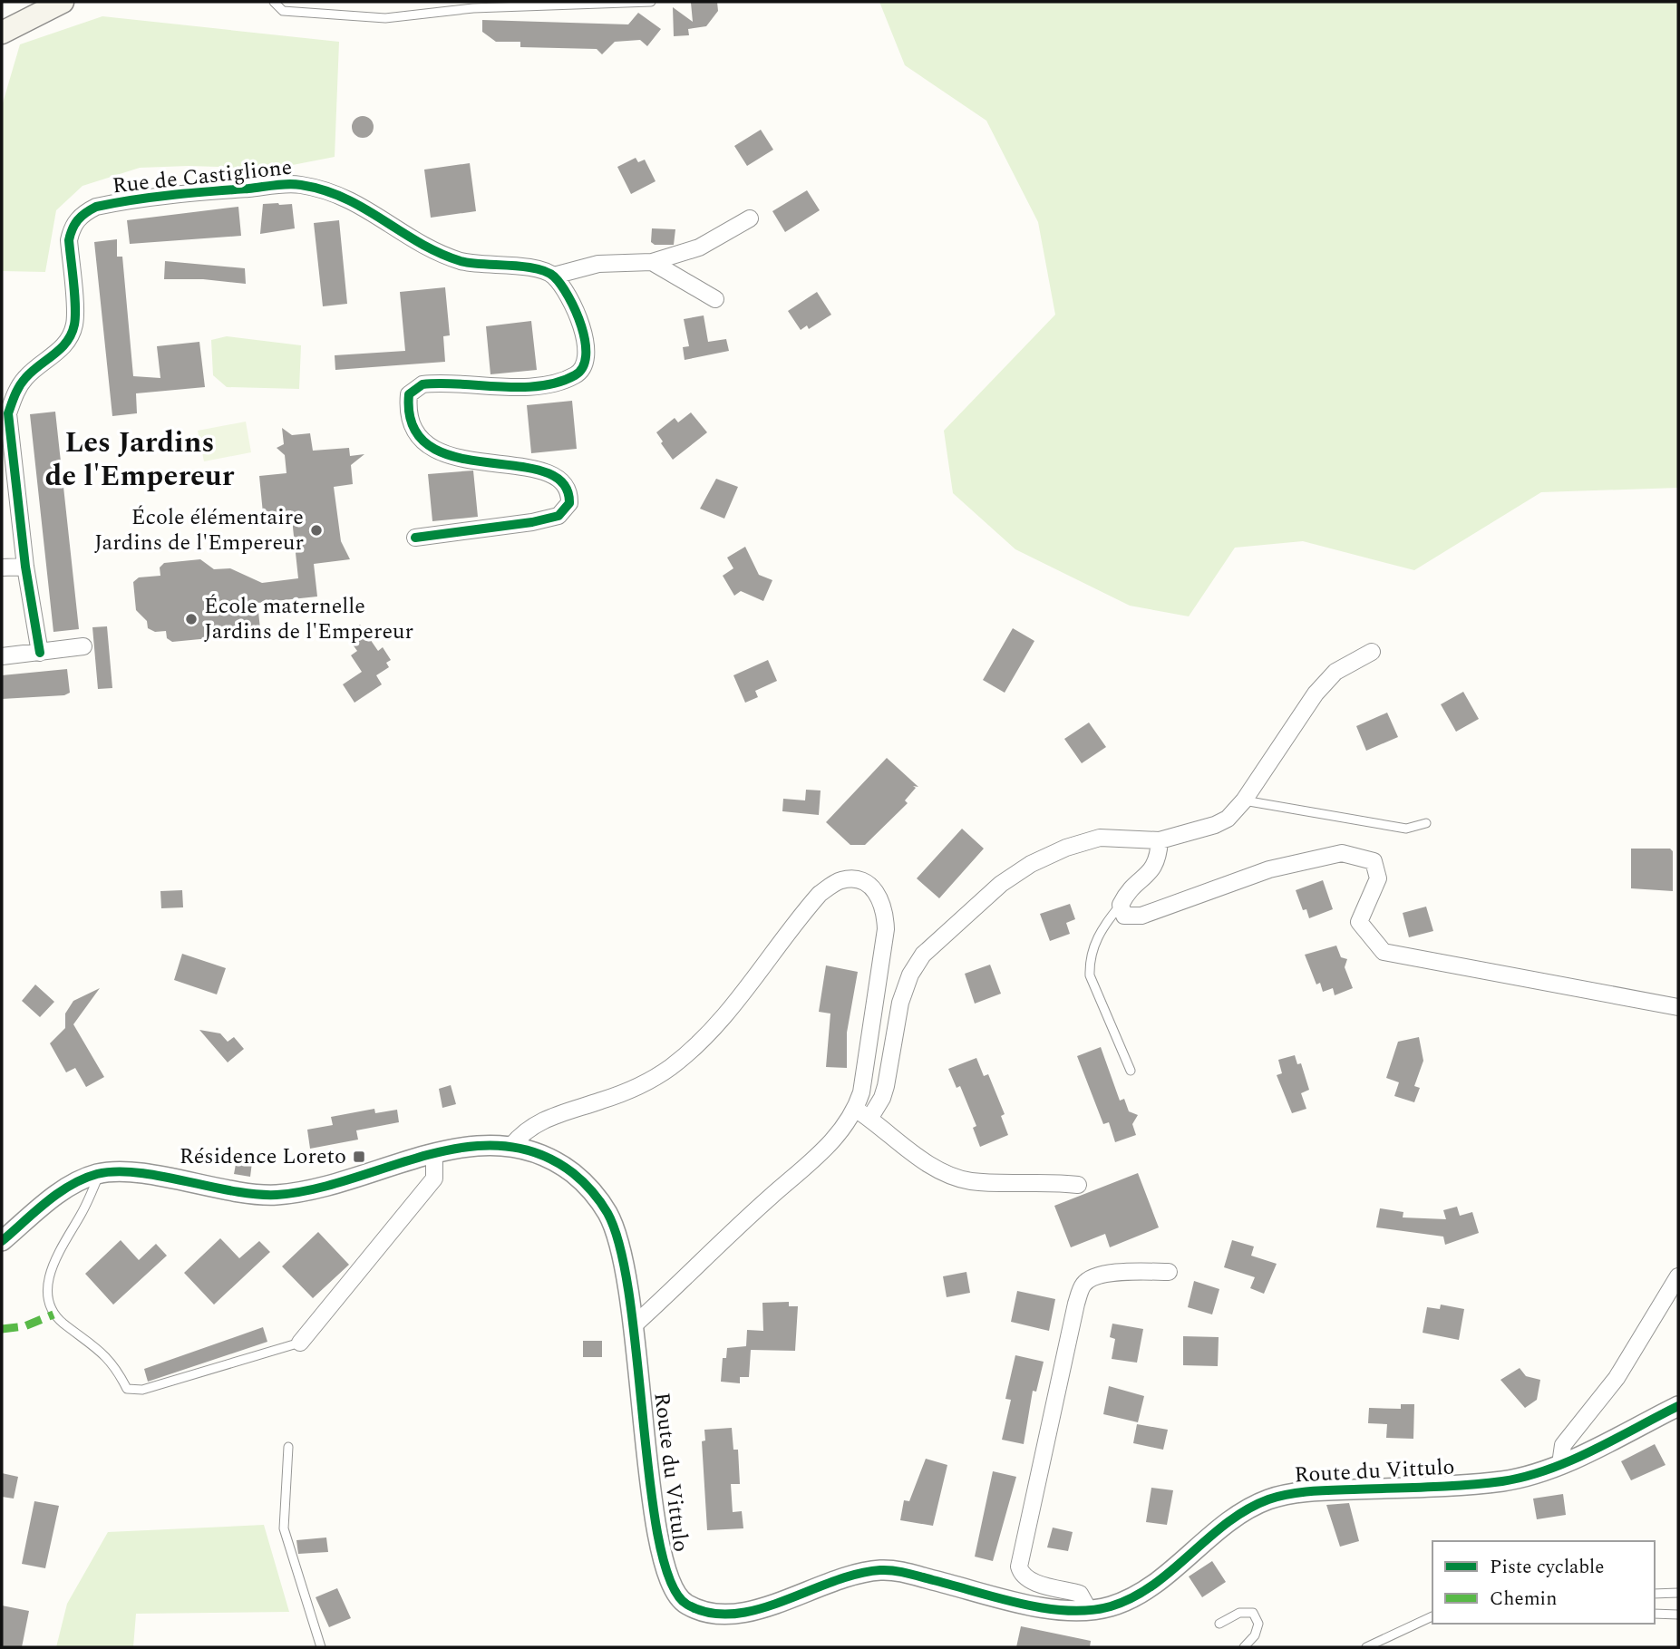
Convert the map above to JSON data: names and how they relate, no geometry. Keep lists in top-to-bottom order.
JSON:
{
  "streets": {
    "street": ["Rue de Castiglione", "Route du Vittulo"]
  },
  "districts": ["Les Jardins de l'Empereur"],
  "places": {
    "other": ["École élémentaire Jardins de l'Empereur", "École maternelle Jardins de l'Empereur"],
    "transit": ["Résidence Loreto"]
  },
  "legend": ["Piste cyclable", "Chemin"]
}
